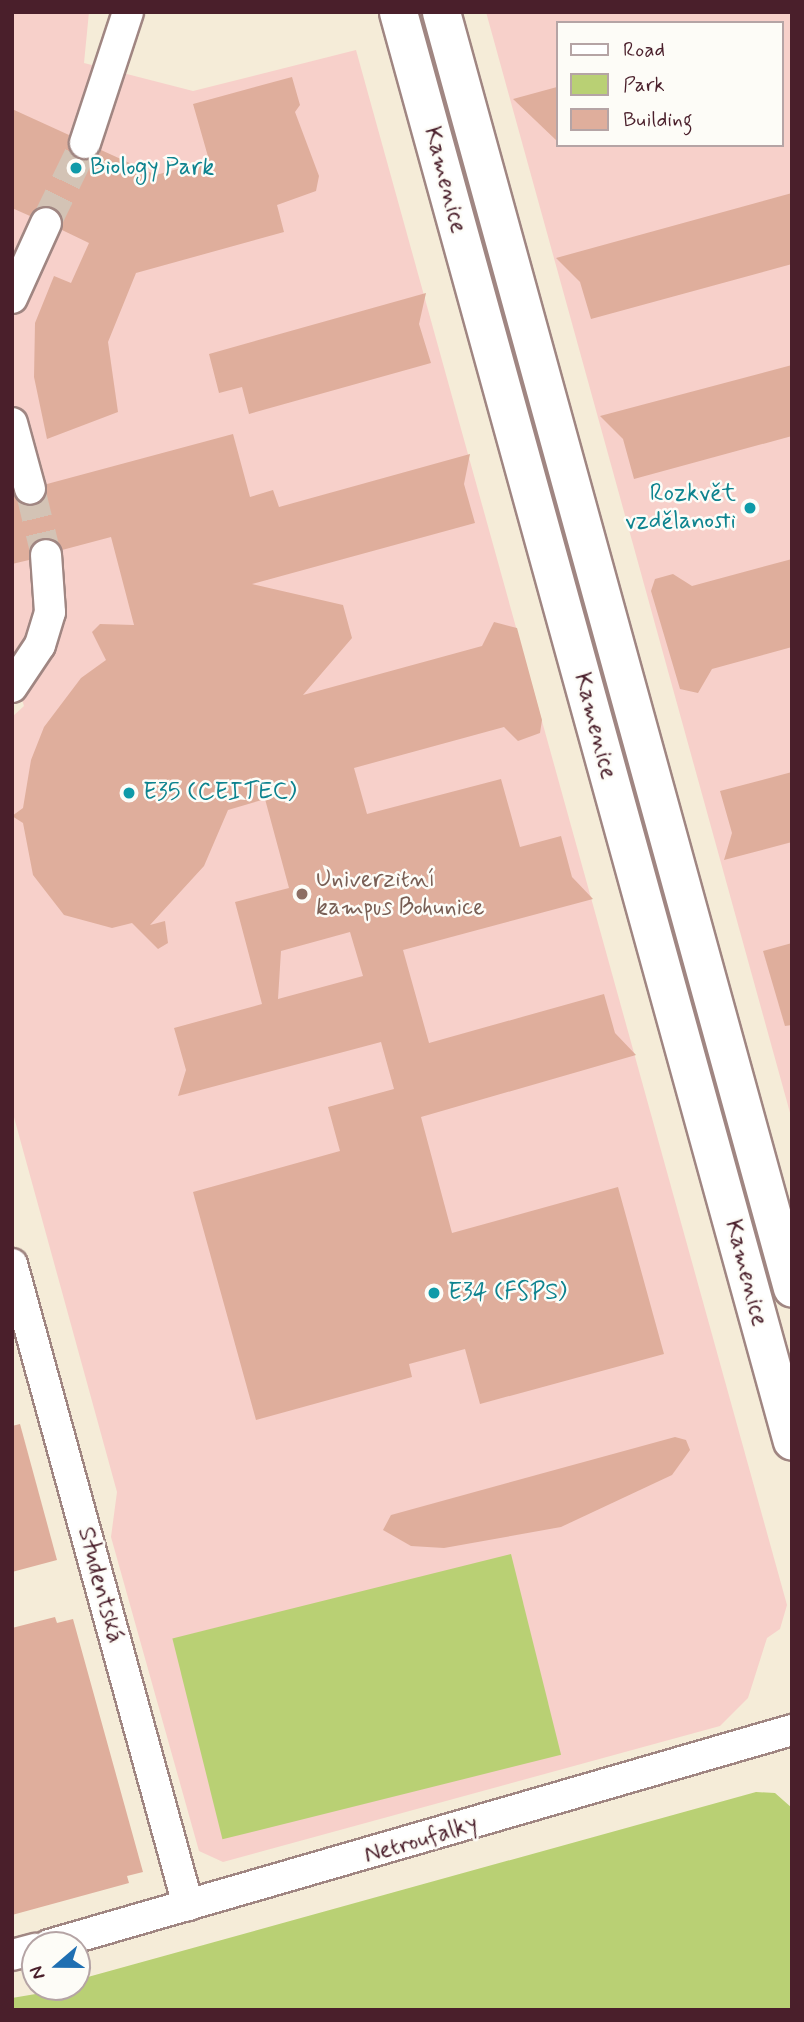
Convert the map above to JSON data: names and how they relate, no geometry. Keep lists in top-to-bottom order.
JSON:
{
  "streets": {
    "street": ["Kamenice", "Studentská", "Netroufalky"]
  },
  "crossings": [
    ["Studentská", "Netroufalky"]
  ],
  "places": [
    "Biology Park",
    "Rozkvět vzdělanosti",
    "E35 (CEITEC)",
    "Univerzitní kampus Bohunice",
    "E34 (FSPS)"
  ],
  "legend": ["Road", "Park", "Building"],
  "north": "left"
}
